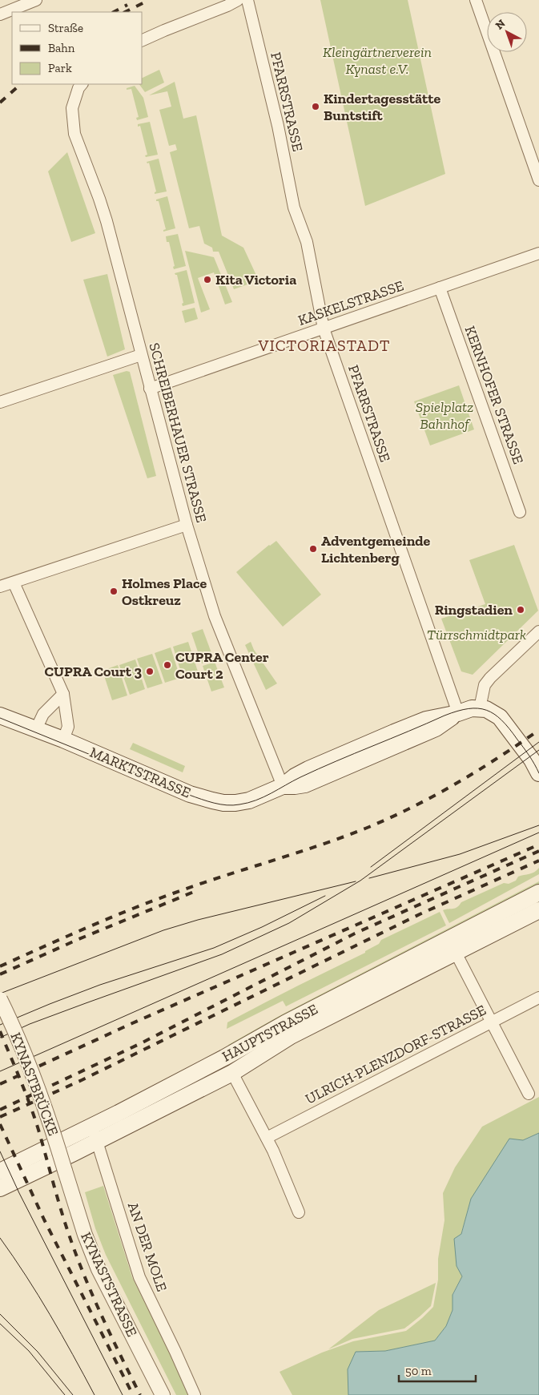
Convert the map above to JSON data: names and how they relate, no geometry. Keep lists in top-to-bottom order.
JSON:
{
  "streets": {
    "main road": ["MARKTSTRASSE", "HAUPTSTRASSE"],
    "street": [
      "PFARRSTRASSE",
      "KASKELSTRASSE",
      "KERNHOFER STRASSE",
      "SCHREIBERHAUER STRASSE",
      "ULRICH-PLENZDORF-STRASSE",
      "KYNASTBRÜCKE",
      "AN DER MOLE",
      "KYNASTSTRASSE"
    ]
  },
  "crossings": [
    ["PFARRSTRASSE", "KASKELSTRASSE"],
    ["PFARRSTRASSE", "MARKTSTRASSE"],
    ["KASKELSTRASSE", "KERNHOFER STRASSE"],
    ["KASKELSTRASSE", "SCHREIBERHAUER STRASSE"],
    ["SCHREIBERHAUER STRASSE", "MARKTSTRASSE"],
    ["HAUPTSTRASSE", "AN DER MOLE"],
    ["KYNASTBRÜCKE", "KYNASTSTRASSE"]
  ],
  "districts": ["VICTORIASTADT"],
  "parks": ["Kleingärtnerverein Kynast e.V.", "Spielplatz Bahnhof", "Türrschmidtpark"],
  "places": [
    "Kindertagesstätte Buntstift",
    "Kita Victoria",
    "Adventgemeinde Lichtenberg",
    "Holmes Place Ostkreuz",
    "Ringstadien",
    "CUPRA Center Court 2",
    "CUPRA Court 3"
  ],
  "legend": ["Straße", "Bahn", "Park"],
  "scale_bar": "50 m",
  "north": "top left"
}
